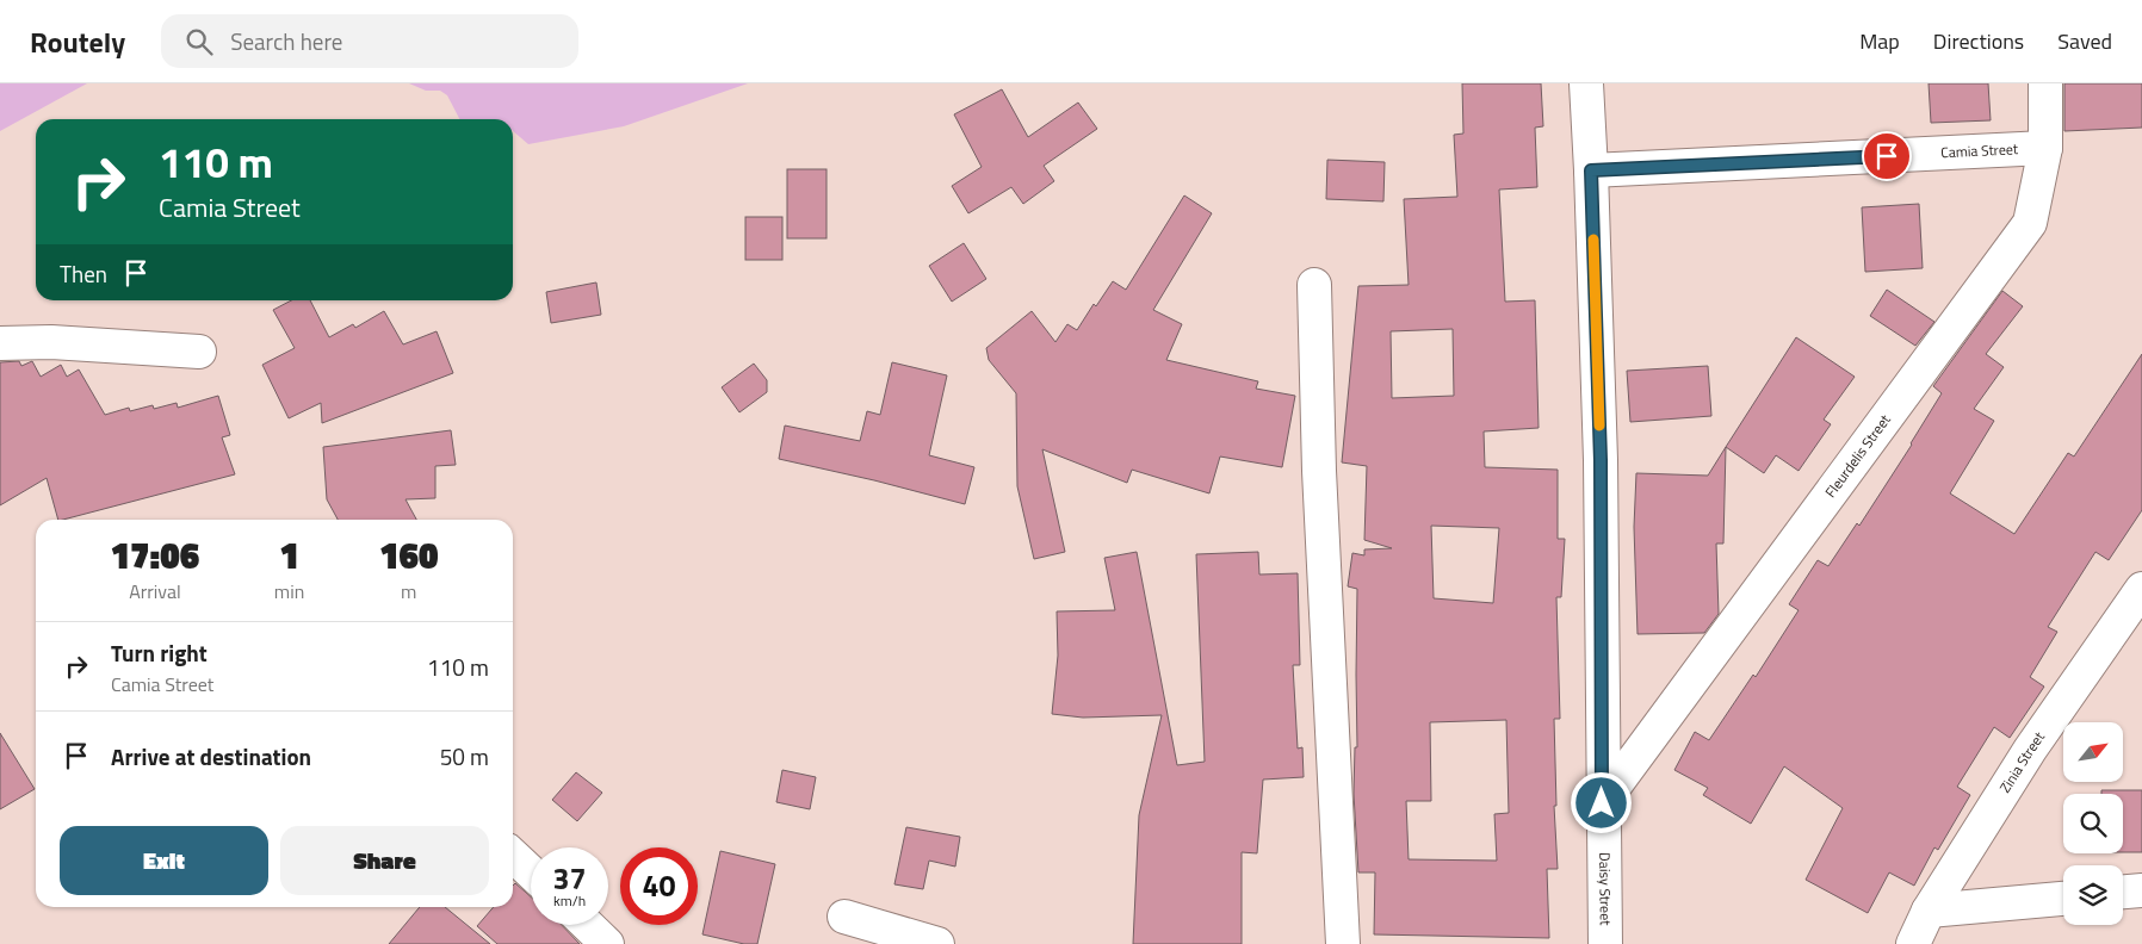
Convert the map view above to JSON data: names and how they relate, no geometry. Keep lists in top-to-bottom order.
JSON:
{
  "streets": {
    "street": [
      "Camia Street",
      "Fleurdelis Street",
      "Zinia Street",
      "Daisy Street"
    ]
  },
  "crossings": [
    ["Camia Street", "Fleurdelis Street"],
    ["Camia Street", "Daisy Street"],
    ["Fleurdelis Street", "Daisy Street"]
  ],
  "north": "top right",
  "page": {
    "header": "Routely",
    "search": "Search here",
    "nav": ["Map", "Directions", "Saved"],
    "turn": ["110 m", "Camia Street"],
    "then": "Then",
    "eta": [
      "17:06",
      "Arrival",
      "1",
      "min",
      "160",
      "m"
    ],
    "list": [
      {
        "name": "Turn right",
        "note": "Camia Street",
        "value": "110 m"
      },
      {
        "name": "Arrive at destination",
        "value": "50 m"
      }
    ],
    "buttons": ["Exit", "Share"],
    "speed": "37 km/h",
    "limit": "40"
  }
}
